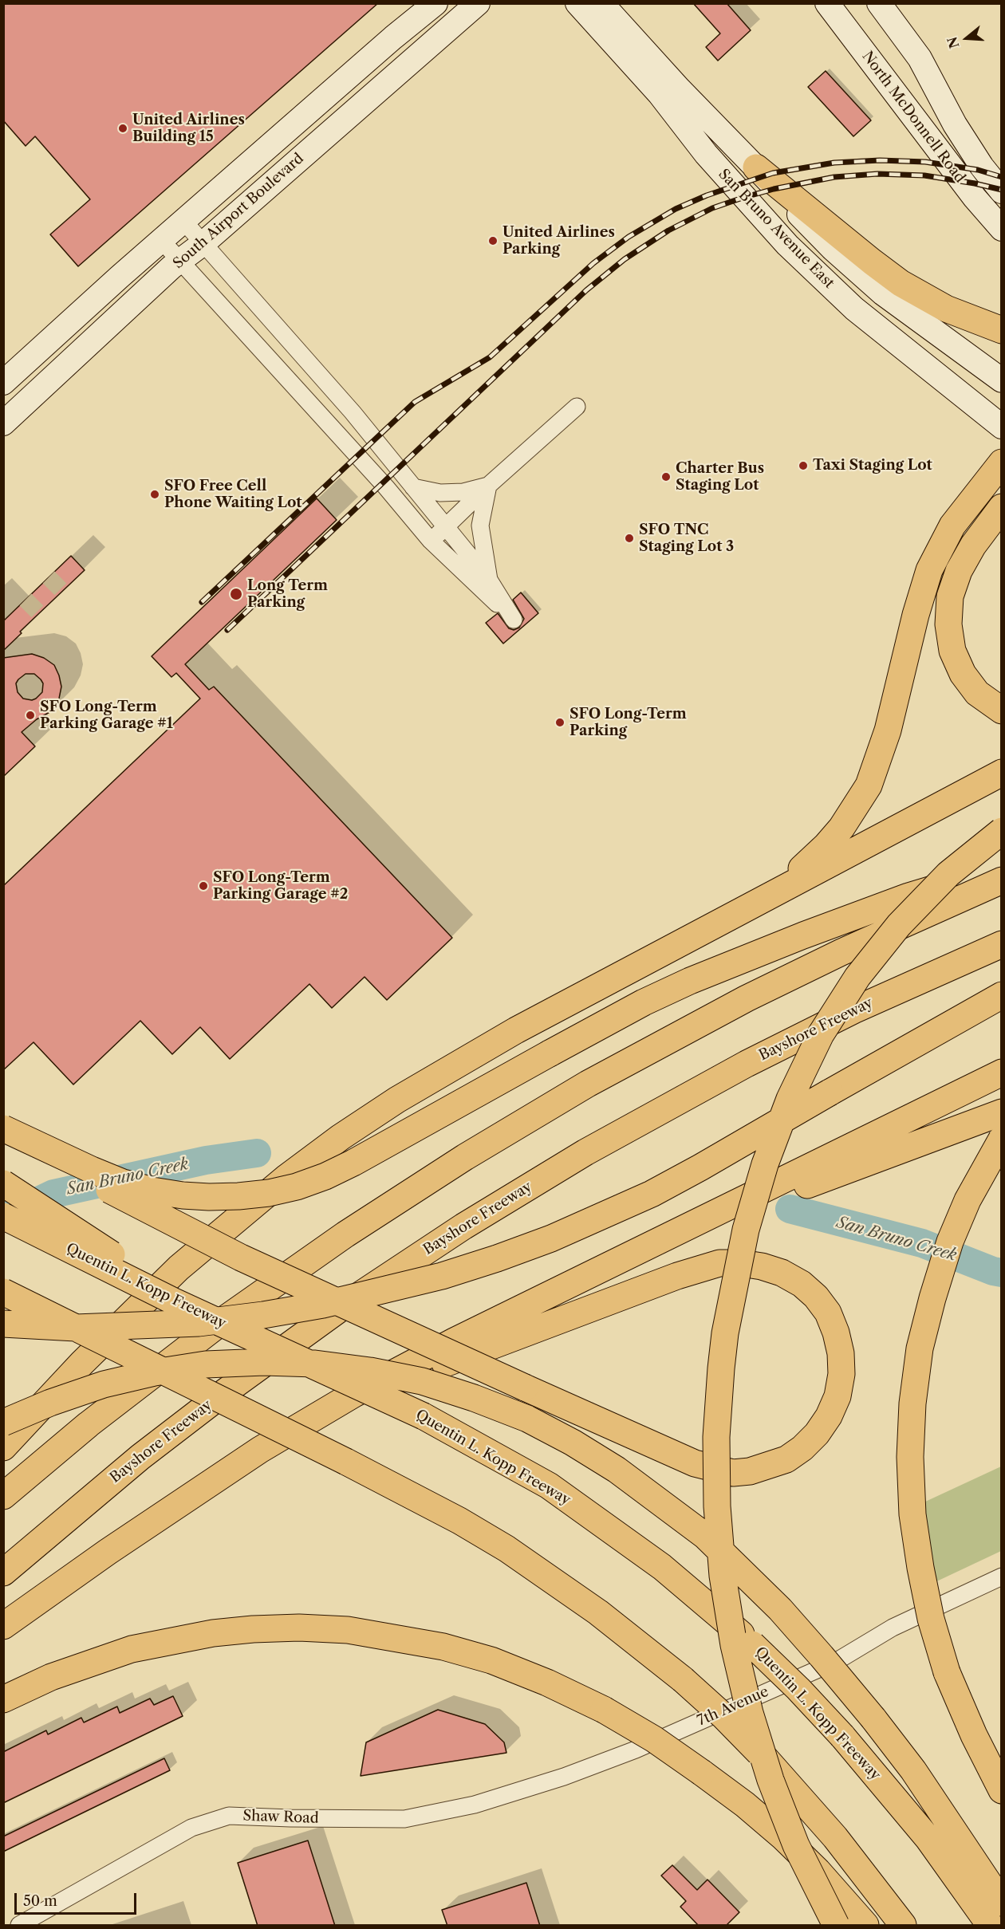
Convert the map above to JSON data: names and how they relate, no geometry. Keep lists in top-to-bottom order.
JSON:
{
  "streets": {
    "highway": ["Bayshore Freeway", "Quentin L. Kopp Freeway"],
    "street": [
      "North McDonnell Road",
      "South Airport Boulevard",
      "San Bruno Avenue East",
      "7th Avenue",
      "Shaw Road"
    ]
  },
  "crossings": [
    ["7th Avenue", "Shaw Road"]
  ],
  "water": ["San Bruno Creek"],
  "places": [
    "United Airlines Building 15",
    "United Airlines Parking",
    "Taxi Staging Lot",
    "Charter Bus Staging Lot",
    "SFO Free Cell Phone Waiting Lot",
    "SFO TNC Staging Lot 3",
    "Long Term Parking",
    "SFO Long-Term Parking Garage #1",
    "SFO Long-Term Parking",
    "SFO Long-Term Parking Garage #2"
  ],
  "scale_bar": "50 m",
  "north": "left"
}
